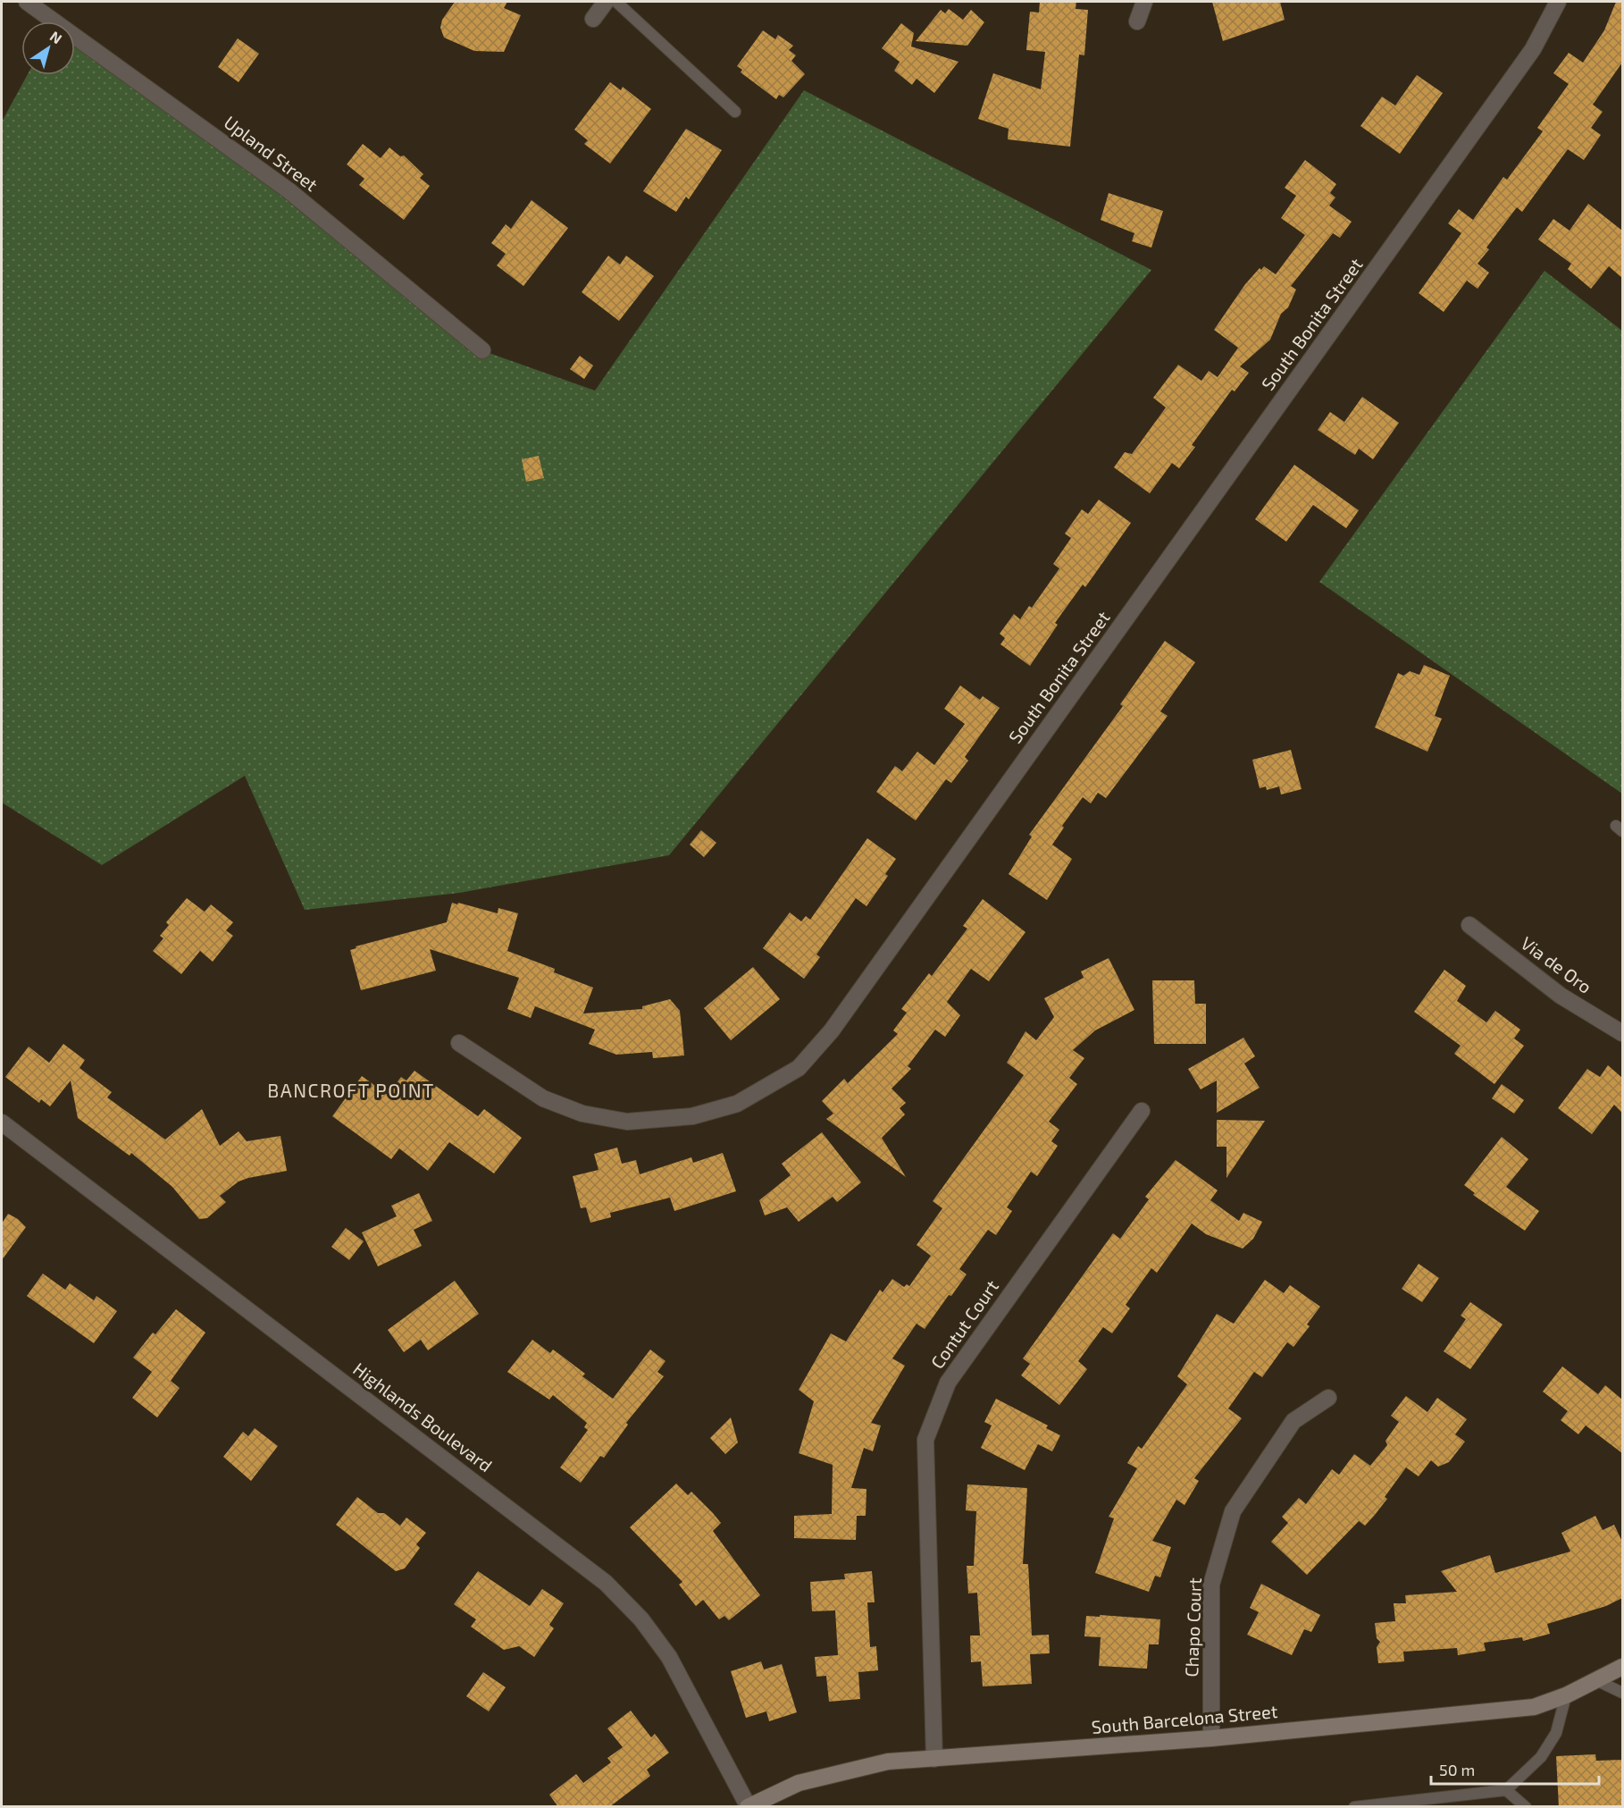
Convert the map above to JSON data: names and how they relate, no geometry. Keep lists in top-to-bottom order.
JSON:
{
  "streets": {
    "main road": ["South Barcelona Street"],
    "street": [
      "Upland Street",
      "South Bonita Street",
      "Via de Oro",
      "Contut Court",
      "Highlands Boulevard",
      "Chapo Court"
    ]
  },
  "crossings": [
    ["Contut Court", "South Barcelona Street"],
    ["Highlands Boulevard", "South Barcelona Street"],
    ["Chapo Court", "South Barcelona Street"]
  ],
  "districts": ["BANCROFT POINT"],
  "scale_bar": "50 m",
  "north": "top right"
}
